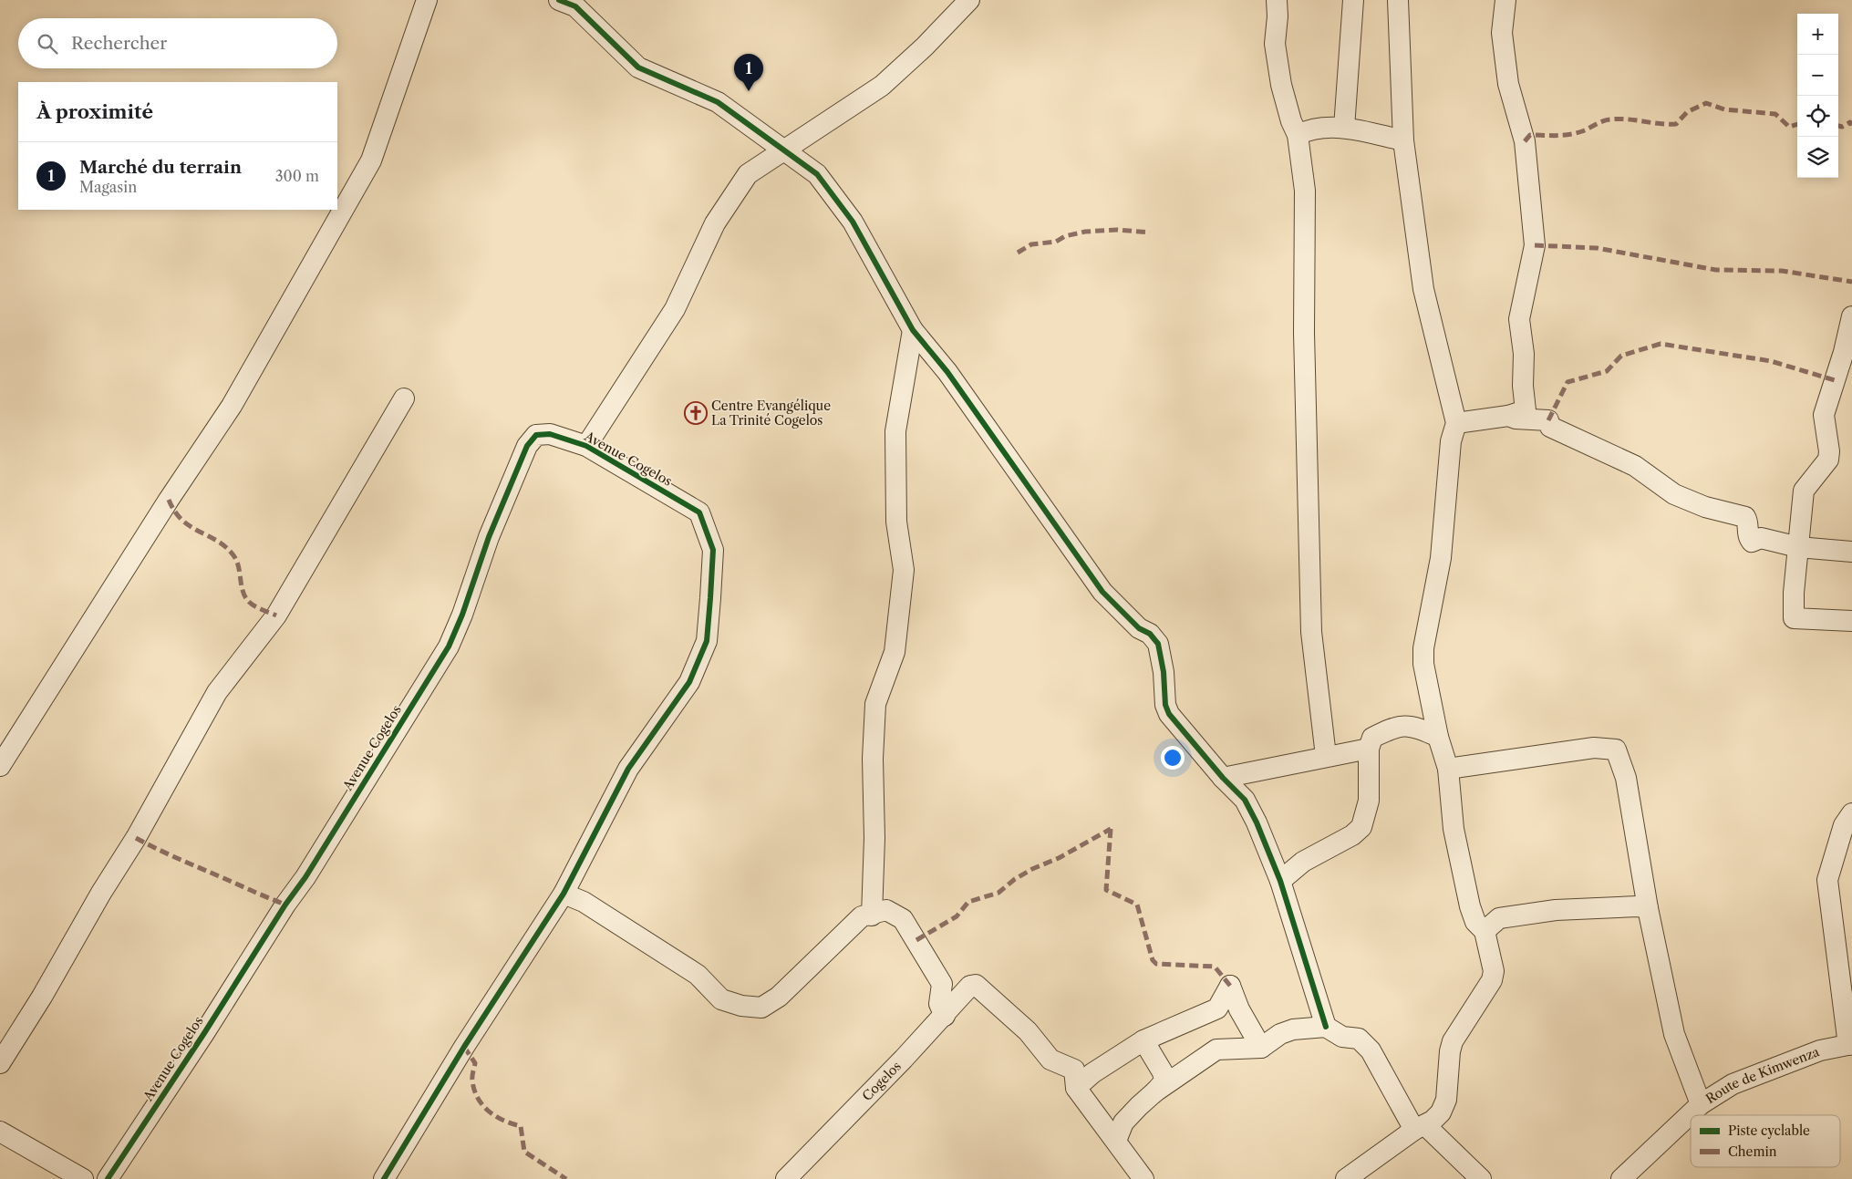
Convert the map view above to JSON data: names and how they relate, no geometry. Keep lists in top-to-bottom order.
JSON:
{
  "streets": {
    "street": ["Avenue Cogelos", "Route de Kimwenza", "Cogelos"]
  },
  "places": {
    "church": ["Centre Evangélique La Trinité Cogelos"]
  },
  "legend": ["Piste cyclable", "Chemin"],
  "page": {
    "map_buttons": ["+", "−"],
    "search": "Rechercher",
    "pins": "1",
    "heading": "À proximité",
    "list": [
      {
        "mark": "1",
        "name": "Marché du terrain",
        "note": "Magasin",
        "value": "300 m"
      }
    ]
  }
}
